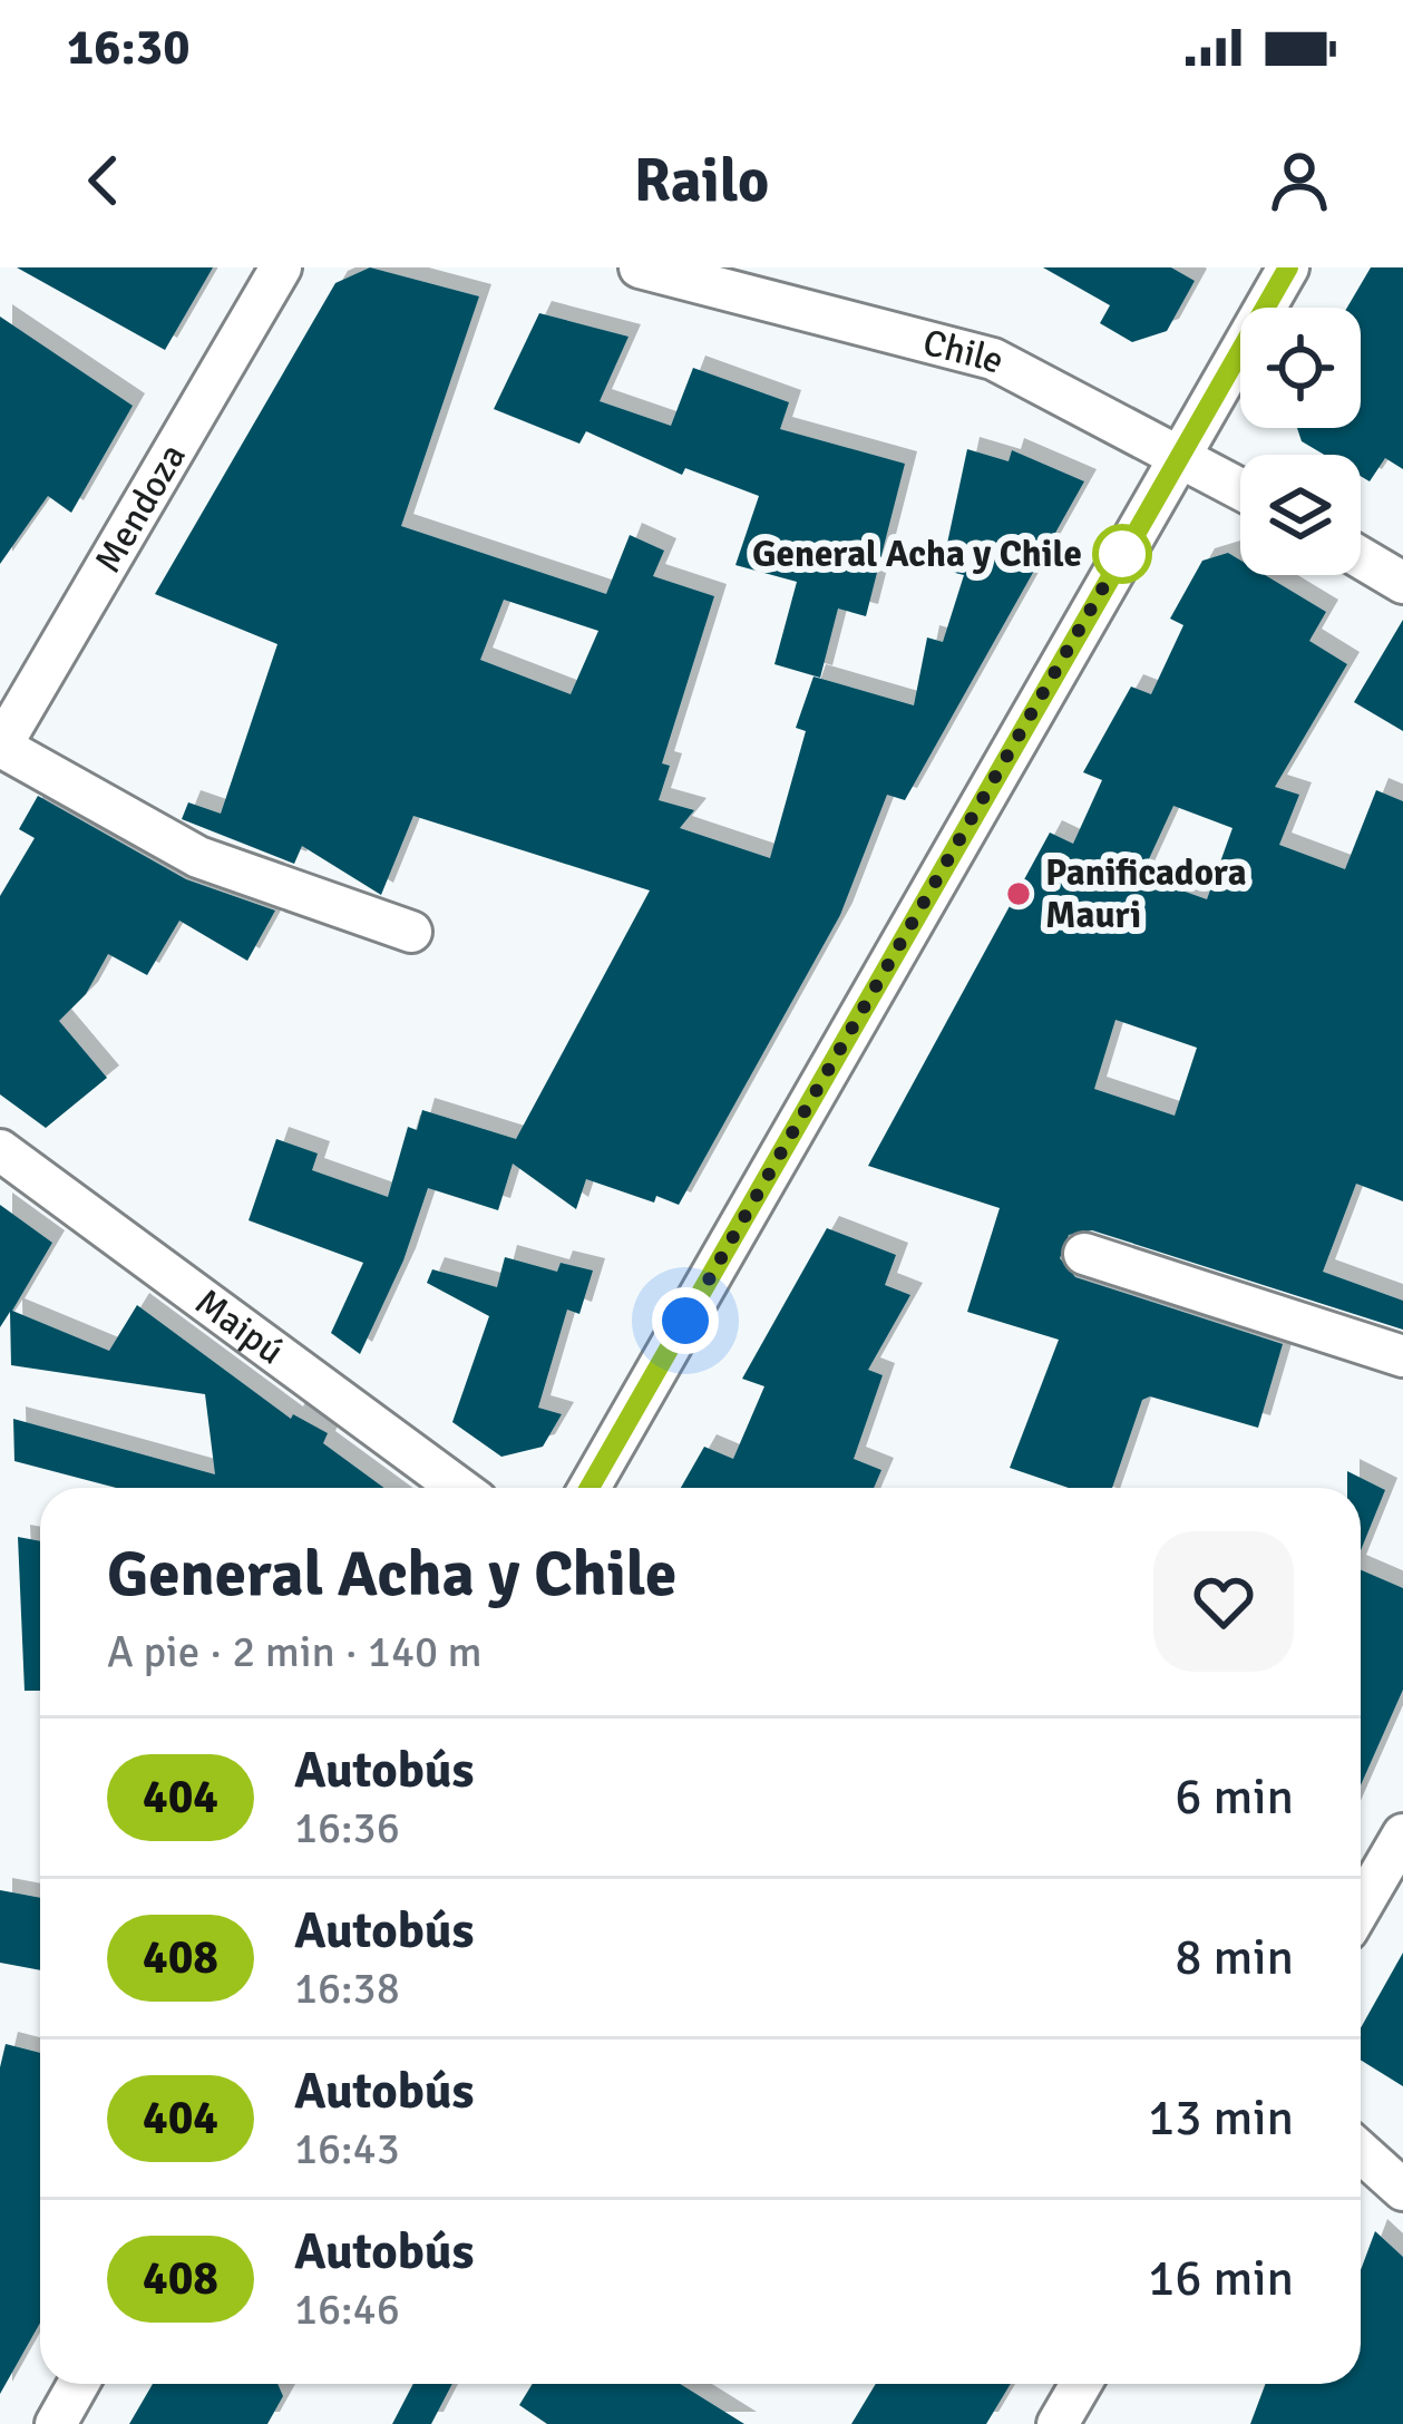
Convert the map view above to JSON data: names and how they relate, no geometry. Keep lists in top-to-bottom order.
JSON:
{
  "streets": {
    "street": ["Chile", "Mendoza", "Maipú"]
  },
  "places": ["General Acha y Chile", "Panificadora Mauri"],
  "lines": ["bus line 404"],
  "page": {
    "status": "16:30",
    "header": "Railo",
    "heading": ["General Acha y Chile", "A pie · 2 min · 140 m"],
    "list": [
      {
        "mark": "404",
        "name": "Autobús",
        "note": "16:36",
        "value": "6 min"
      },
      {
        "mark": "408",
        "name": "Autobús",
        "note": "16:38",
        "value": "8 min"
      },
      {
        "mark": "404",
        "name": "Autobús",
        "note": "16:43",
        "value": "13 min"
      },
      {
        "mark": "408",
        "name": "Autobús",
        "note": "16:46",
        "value": "16 min"
      }
    ]
  }
}
